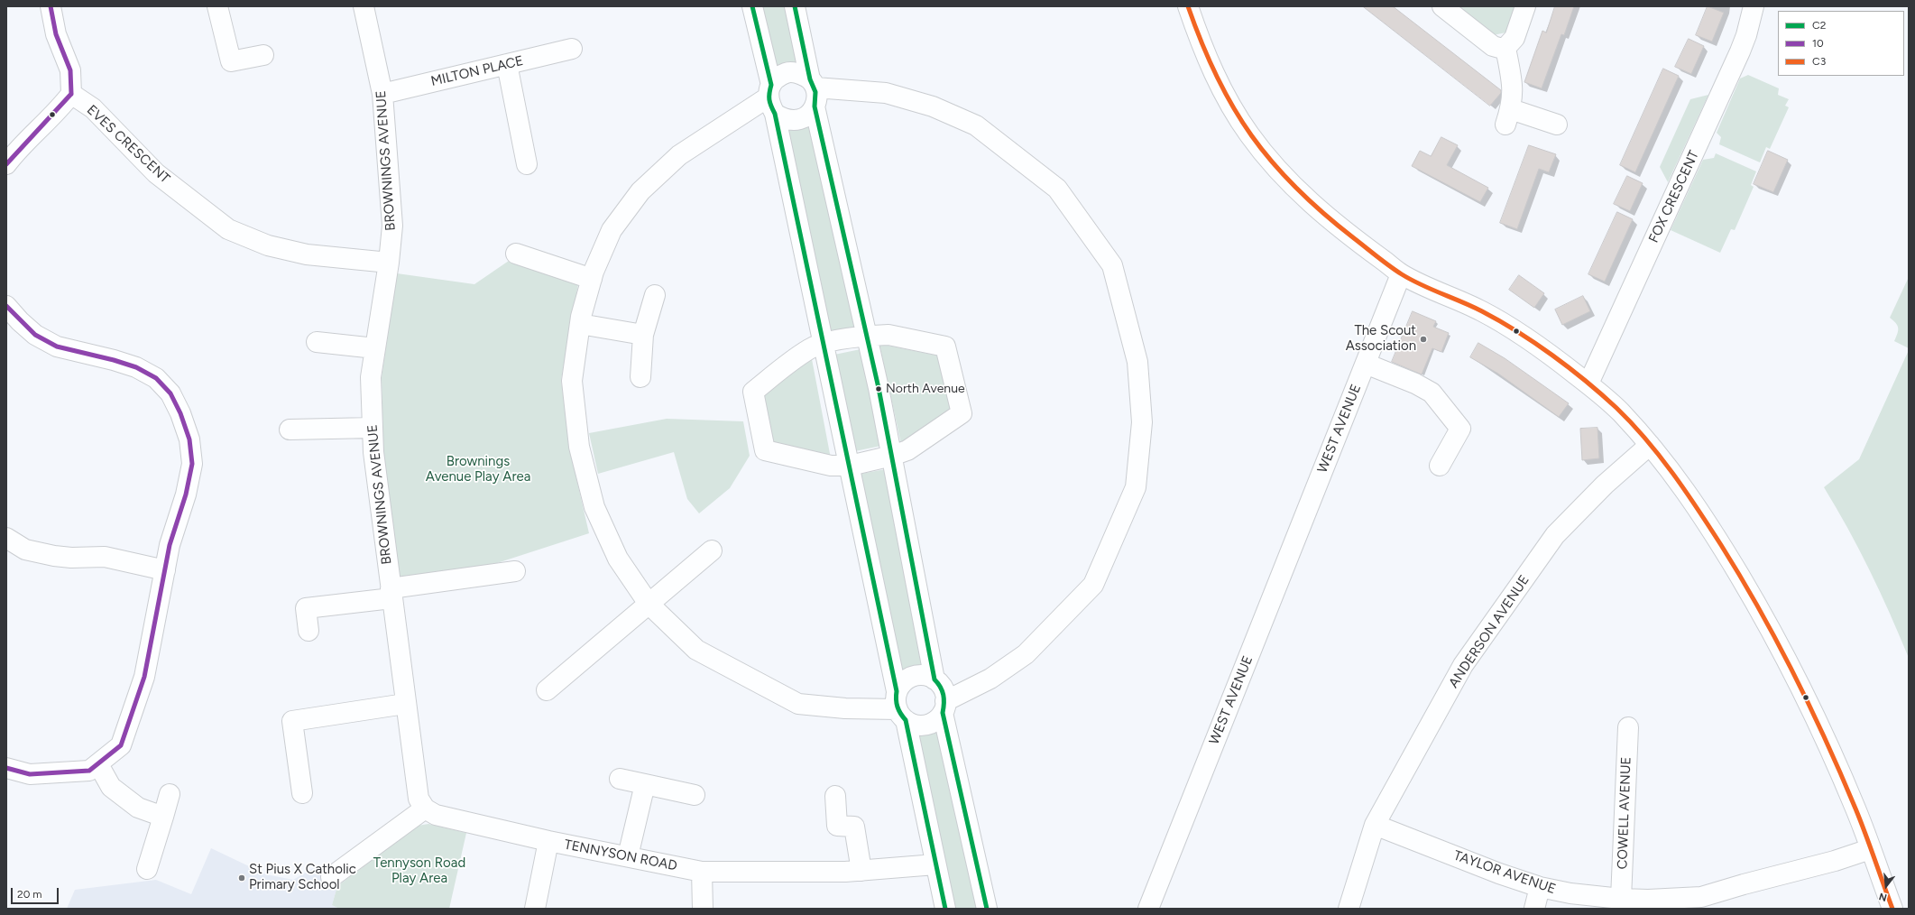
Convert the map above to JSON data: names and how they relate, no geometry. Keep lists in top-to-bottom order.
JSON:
{
  "streets": {
    "street": [
      "MILTON PLACE",
      "EVES CRESCENT",
      "BROWNINGS AVENUE",
      "FOX CRESCENT",
      "WEST AVENUE",
      "ANDERSON AVENUE",
      "COWELL AVENUE",
      "TENNYSON ROAD",
      "TAYLOR AVENUE"
    ]
  },
  "crossings": [
    ["MILTON PLACE", "BROWNINGS AVENUE"],
    ["EVES CRESCENT", "BROWNINGS AVENUE"],
    ["BROWNINGS AVENUE", "TENNYSON ROAD"],
    ["ANDERSON AVENUE", "TAYLOR AVENUE"],
    ["COWELL AVENUE", "TAYLOR AVENUE"]
  ],
  "parks": ["Brownings Avenue Play Area", "Tennyson Road Play Area"],
  "places": ["The Scout Association", "North Avenue", "St Pius X Catholic Primary School"],
  "lines": ["transit line C2", "transit line 10", "transit line C3"],
  "legend": ["C2", "10", "C3"],
  "scale_bar": "20 m",
  "north": "bottom"
}
